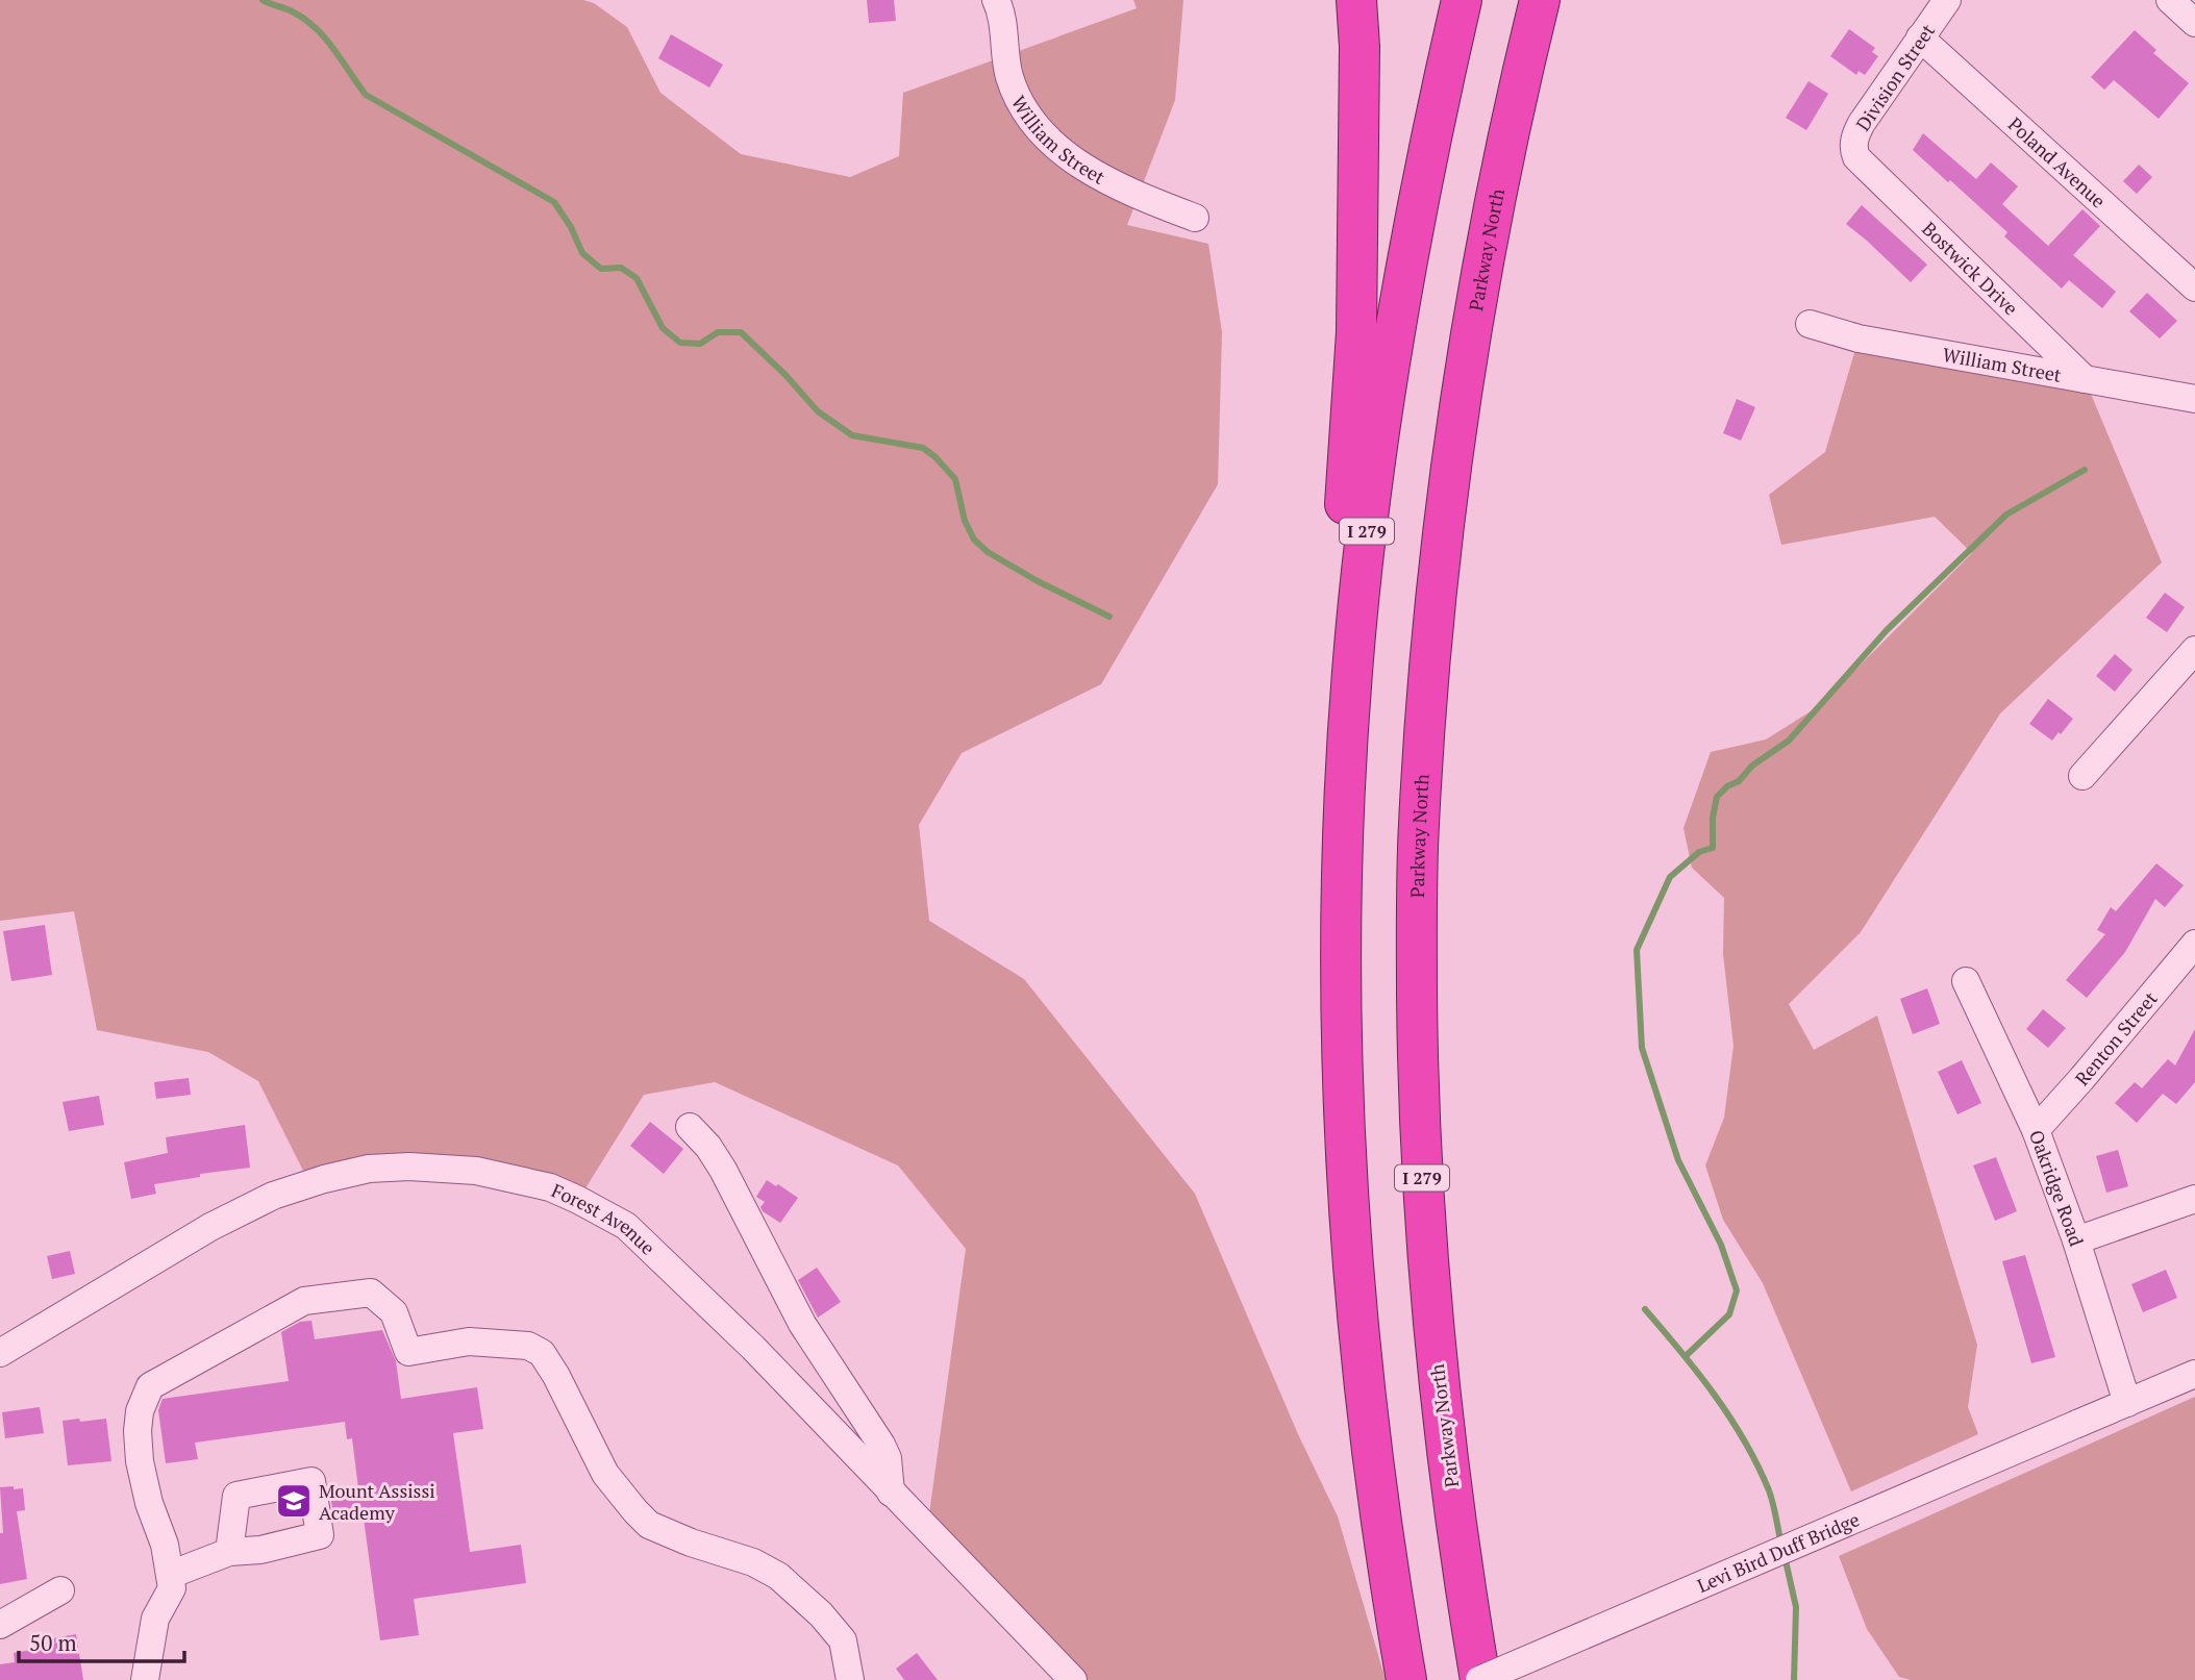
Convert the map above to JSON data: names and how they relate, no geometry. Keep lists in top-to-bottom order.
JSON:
{
  "streets": {
    "highway": ["Parkway North", "I 279"],
    "street": [
      "Division Street",
      "William Street",
      "Poland Avenue",
      "Bostwick Drive",
      "Renton Street",
      "Oakridge Road",
      "Forest Avenue",
      "Levi Bird Duff Bridge"
    ]
  },
  "crossings": [
    ["Division Street", "Poland Avenue"],
    ["Division Street", "Bostwick Drive"],
    ["William Street", "Bostwick Drive"],
    ["Parkway North", "Levi Bird Duff Bridge"],
    ["Renton Street", "Oakridge Road"],
    ["Oakridge Road", "Levi Bird Duff Bridge"]
  ],
  "places": {
    "school or university": ["Mount Assissi Academy"]
  },
  "scale_bar": "50 m"
}
